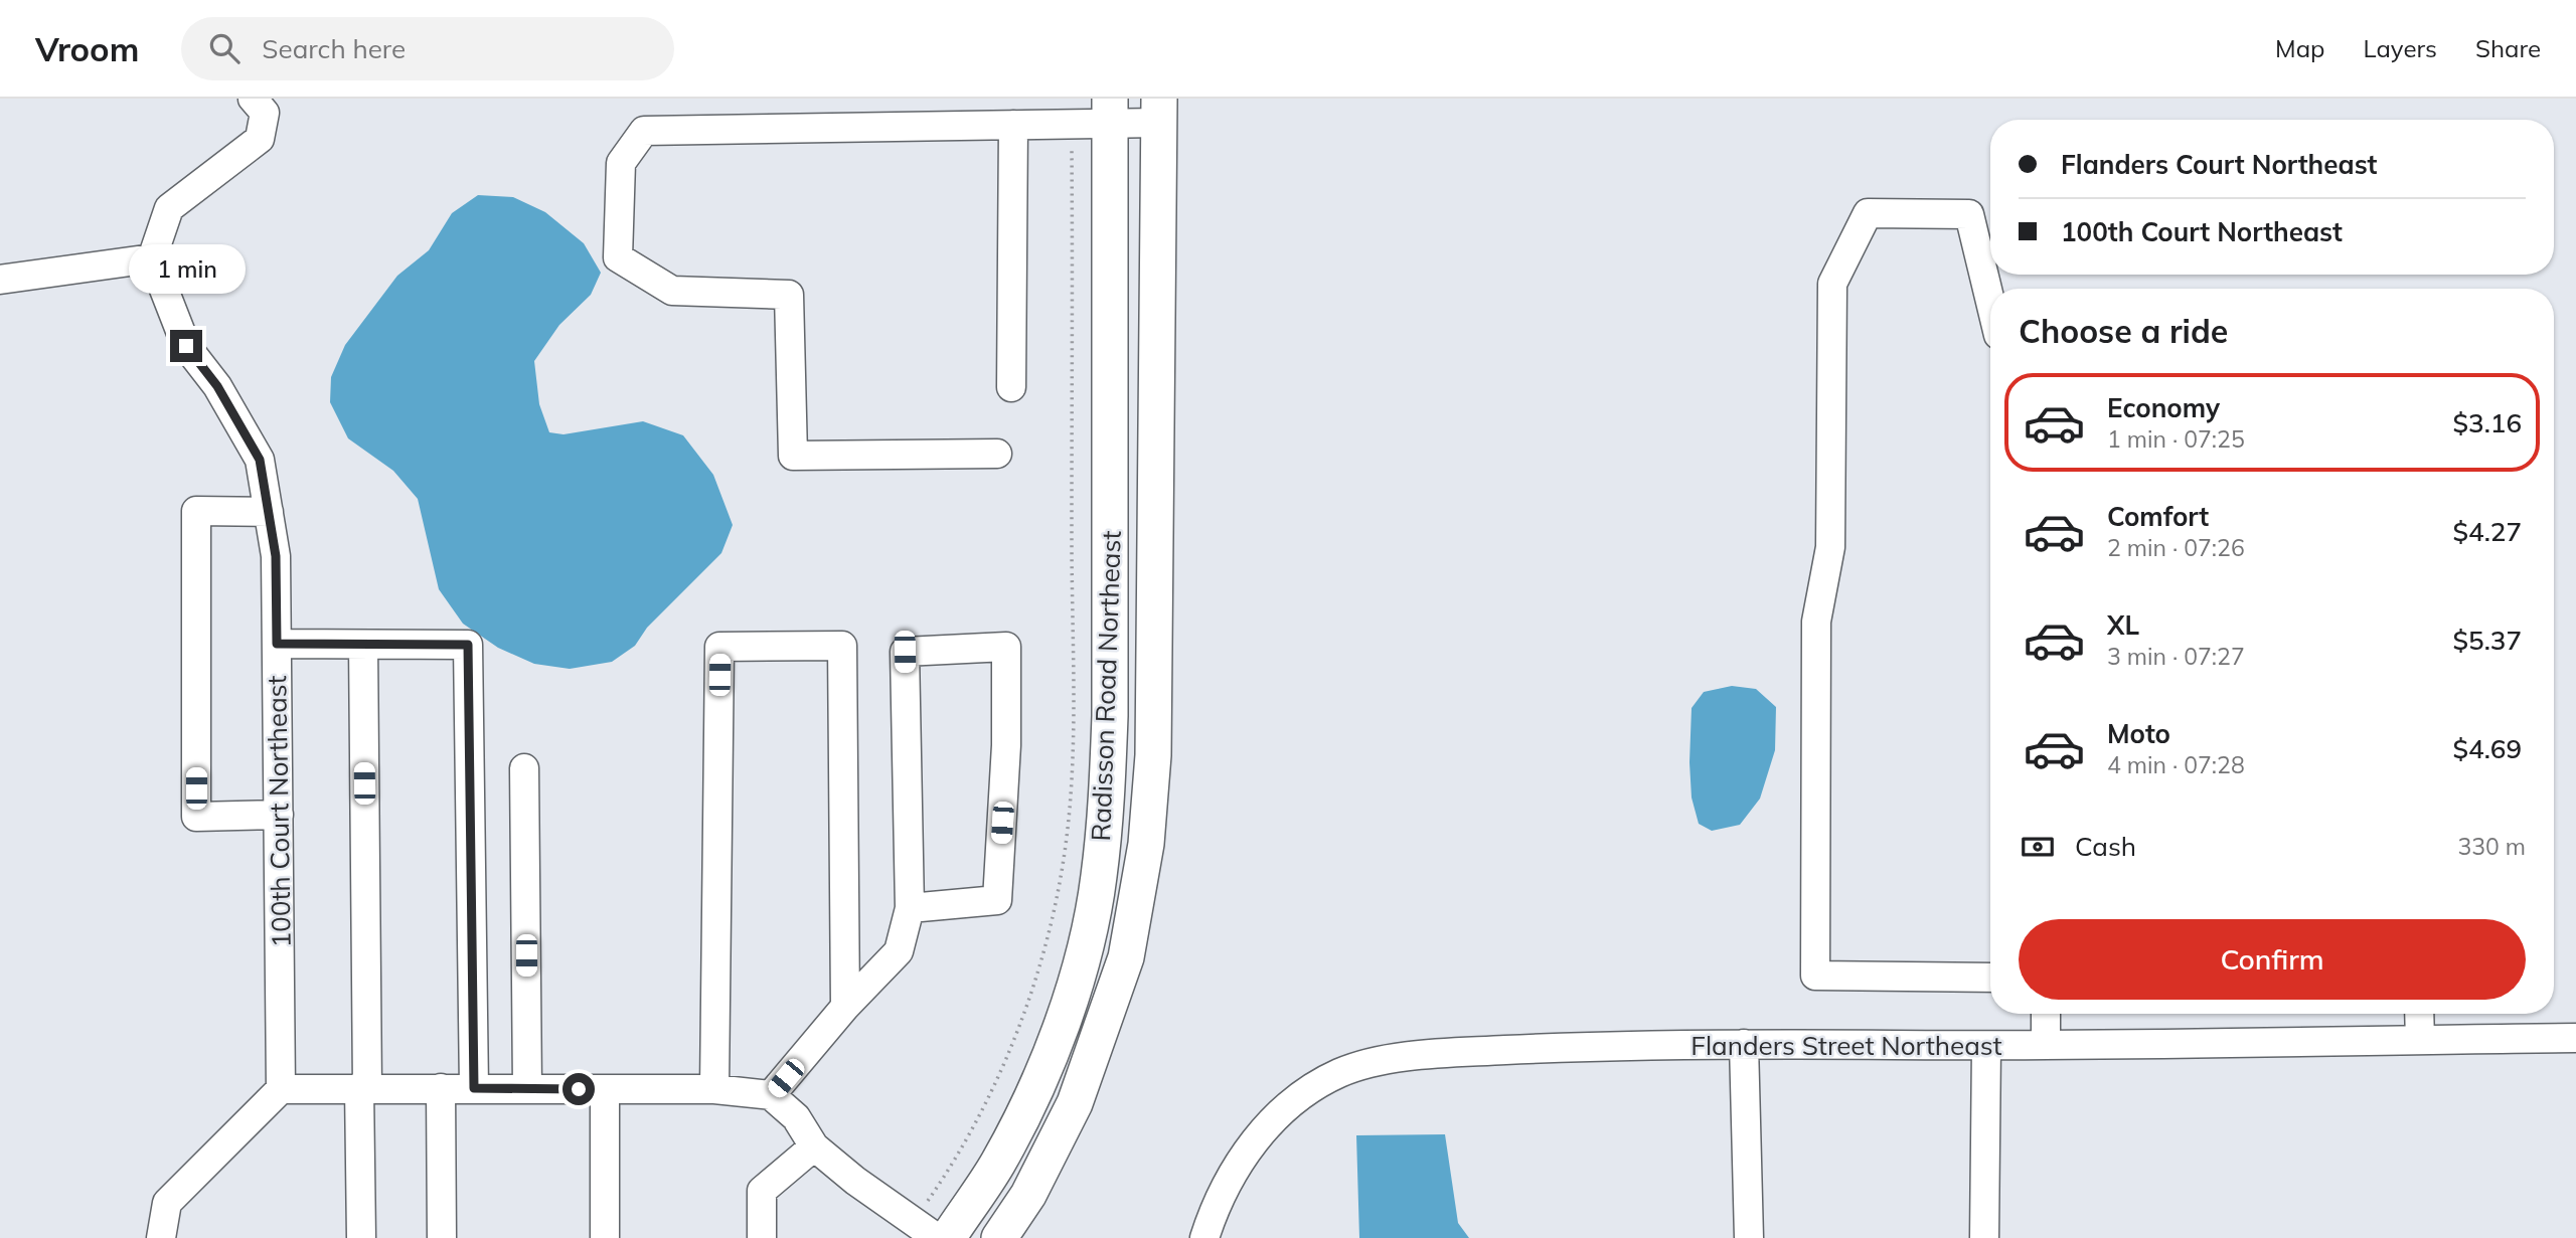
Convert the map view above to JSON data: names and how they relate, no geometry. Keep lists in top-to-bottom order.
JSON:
{
  "streets": {
    "main road": ["Radisson Road Northeast"],
    "street": ["100th Court Northeast", "Flanders Street Northeast"]
  },
  "page": {
    "header": "Vroom",
    "search": "Search here",
    "nav": ["Map", "Layers", "Share"],
    "banner": ["Flanders Court Northeast", "100th Court Northeast"],
    "bubble": "1 min",
    "heading": "Choose a ride",
    "list": [
      {
        "name": "Economy",
        "note": "1 min · 07:25",
        "value": "$3.16"
      },
      {
        "name": "Comfort",
        "note": "2 min · 07:26",
        "value": "$4.27"
      },
      {
        "name": "XL",
        "note": "3 min · 07:27",
        "value": "$5.37"
      },
      {
        "name": "Moto",
        "note": "4 min · 07:28",
        "value": "$4.69"
      }
    ],
    "pay": ["Cash", "330 m"],
    "buttons": "Confirm"
  }
}
